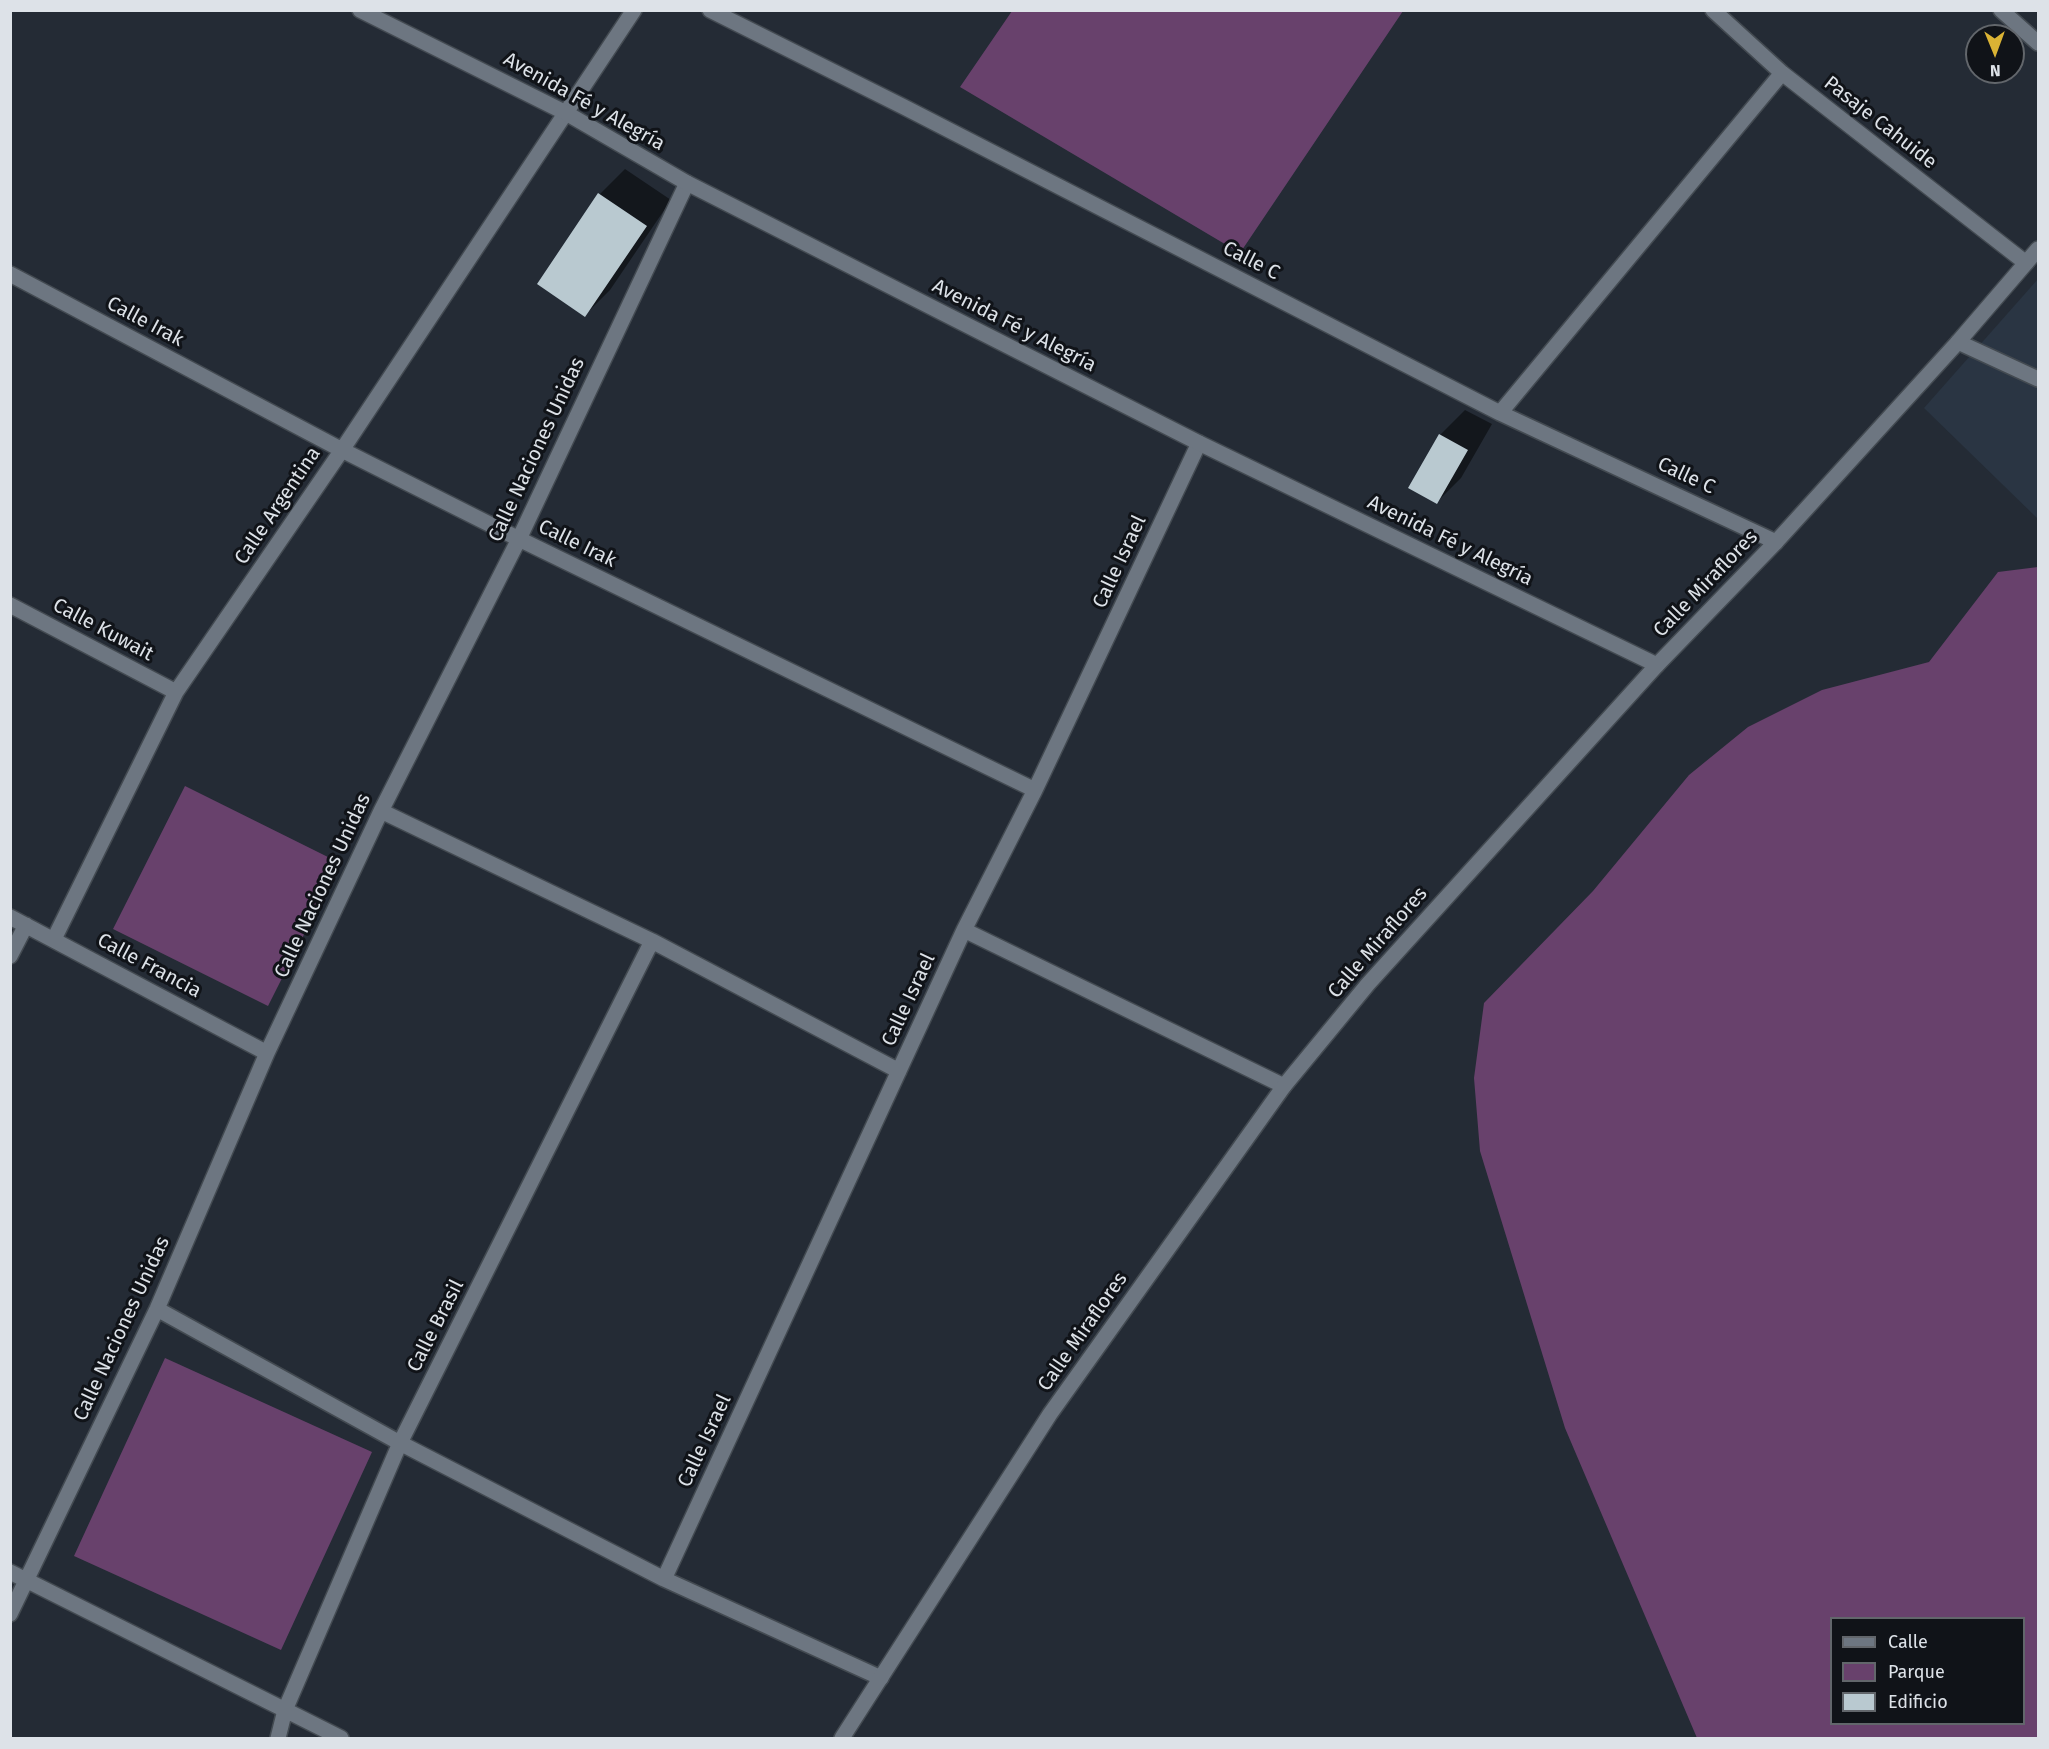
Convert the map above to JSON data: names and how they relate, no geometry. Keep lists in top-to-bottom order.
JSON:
{
  "streets": {
    "street": [
      "Avenida Fé y Alegría",
      "Pasaje Cahuide",
      "Calle C",
      "Calle Irak",
      "Calle Naciones Unidas",
      "Calle Argentina",
      "Calle Israel",
      "Calle Miraflores",
      "Calle Kuwait",
      "Calle Francia",
      "Calle Brasil"
    ]
  },
  "crossings": [
    ["Avenida Fé y Alegría", "Calle Naciones Unidas"],
    ["Avenida Fé y Alegría", "Calle Argentina"],
    ["Avenida Fé y Alegría", "Calle Israel"],
    ["Avenida Fé y Alegría", "Calle Miraflores"],
    ["Pasaje Cahuide", "Calle Miraflores"],
    ["Calle C", "Calle Miraflores"],
    ["Calle Irak", "Calle Naciones Unidas"],
    ["Calle Irak", "Calle Argentina"],
    ["Calle Irak", "Calle Israel"],
    ["Calle Naciones Unidas", "Calle Francia"],
    ["Calle Argentina", "Calle Kuwait"],
    ["Calle Argentina", "Calle Francia"]
  ],
  "legend": ["Calle", "Parque", "Edificio"],
  "north": "bottom"
}
